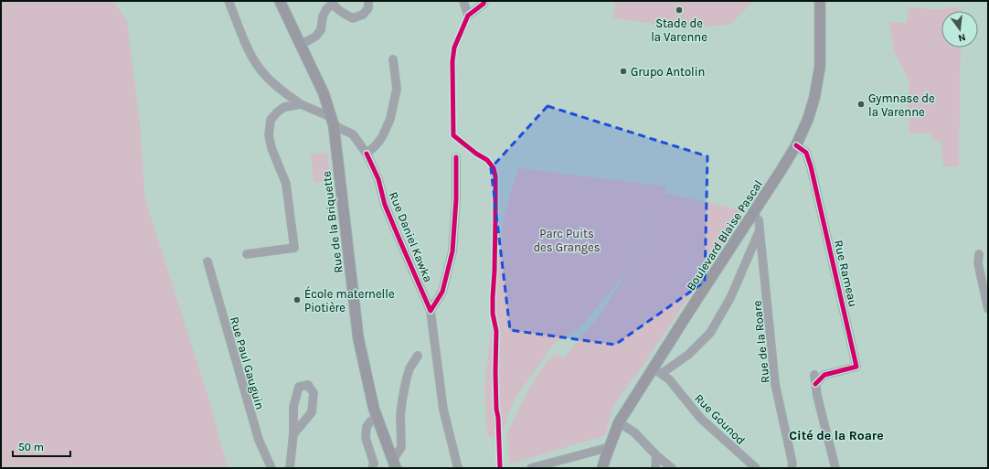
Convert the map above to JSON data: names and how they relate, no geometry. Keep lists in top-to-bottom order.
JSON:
{
  "streets": {
    "main road": ["Rue de la Briquette", "Boulevard Blaise Pascal"],
    "street": [
      "Rue Daniel Kawka",
      "Rue Rameau",
      "Rue de la Roare",
      "Rue Paul Gauguin",
      "Rue Gounod"
    ]
  },
  "crossings": [
    ["Rue de la Briquette", "Rue Daniel Kawka"],
    ["Boulevard Blaise Pascal", "Rue Rameau"],
    ["Boulevard Blaise Pascal", "Rue de la Roare"],
    ["Boulevard Blaise Pascal", "Rue Gounod"]
  ],
  "districts": ["Cité de la Roare"],
  "parks": ["Parc Puits des Granges"],
  "places": [
    "Stade de la Varenne",
    "Grupo Antolin",
    "Gymnase de la Varenne",
    "École maternelle Piotière"
  ],
  "scale_bar": "50 m",
  "north": "bottom"
}
